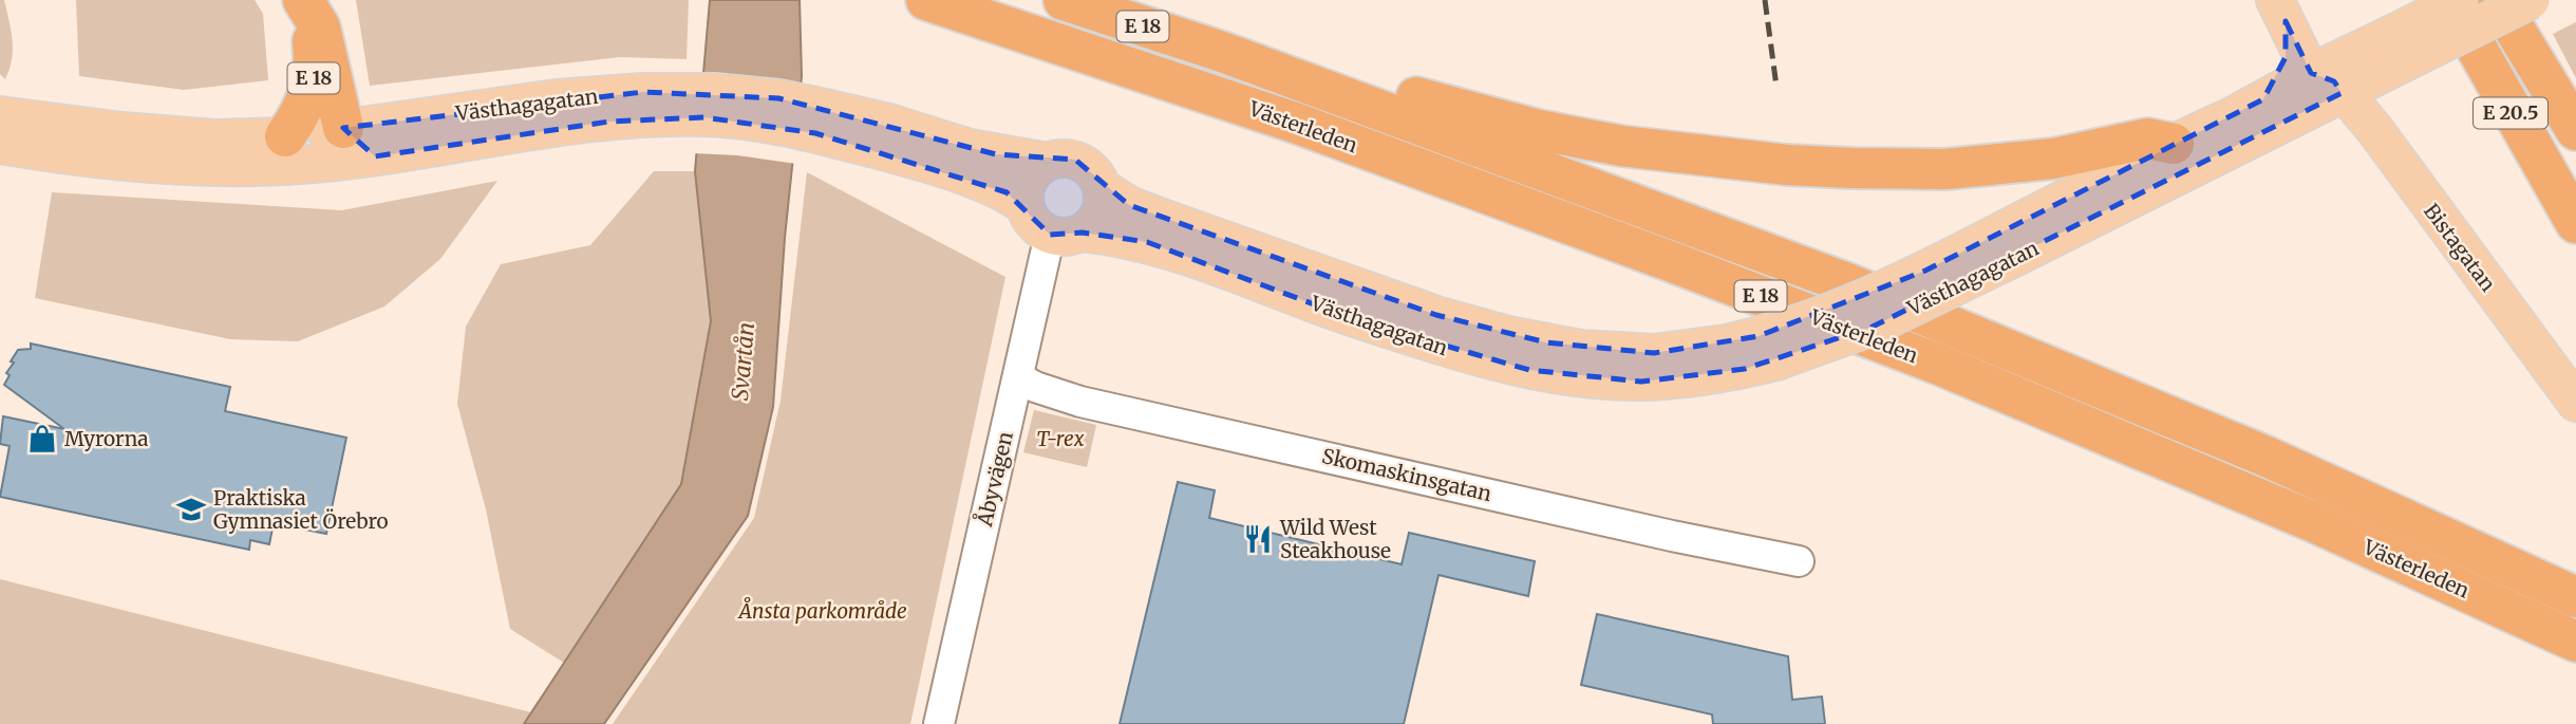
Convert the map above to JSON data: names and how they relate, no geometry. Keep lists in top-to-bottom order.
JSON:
{
  "streets": {
    "highway": ["E 18", "E 20.5", "Västerleden"],
    "main road": ["Västhagagatan", "Bistagatan"],
    "street": ["Skomaskinsgatan", "Åbyvägen"]
  },
  "crossings": [
    ["E 18", "Västhagagatan"],
    ["E 18", "Västerleden"],
    ["Västhagagatan", "Bistagatan"],
    ["Västhagagatan", "Åbyvägen"],
    ["Skomaskinsgatan", "Åbyvägen"]
  ],
  "water": ["Svartån"],
  "parks": ["T-rex", "Ånsta parkområde"],
  "places": {
    "shop": ["Myrorna"],
    "school or university": ["Praktiska Gymnasiet Örebro"],
    "restaurant": ["Wild West Steakhouse"]
  }
}
